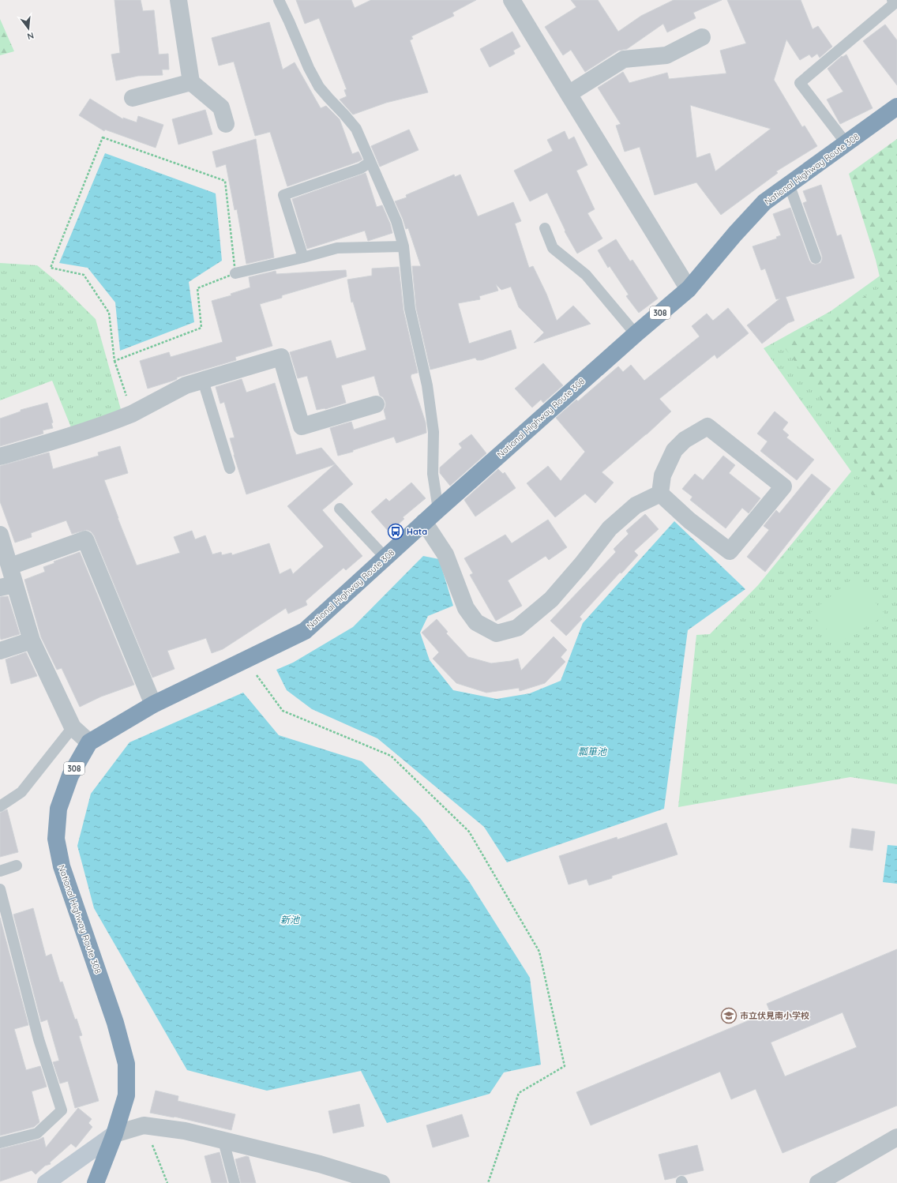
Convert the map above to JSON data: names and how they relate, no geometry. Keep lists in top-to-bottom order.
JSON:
{
  "streets": {
    "highway": ["National Highway Route 308", "308"]
  },
  "water": ["瓢箪池", "新池"],
  "places": {
    "bus stop": ["Hata"],
    "school or university": ["市立伏見南小学校"]
  },
  "north": "bottom"
}
